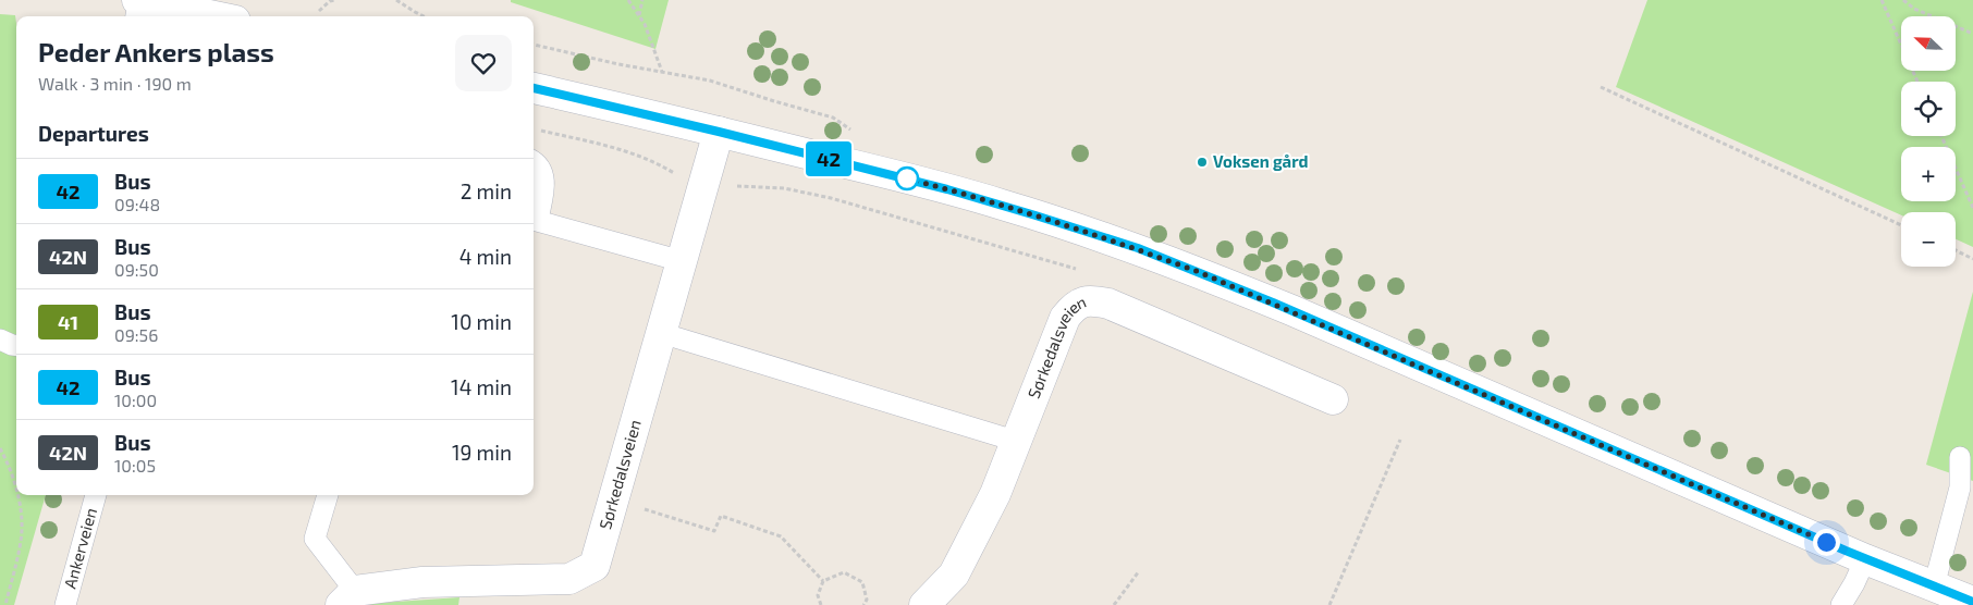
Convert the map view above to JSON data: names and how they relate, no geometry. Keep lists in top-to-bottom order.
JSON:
{
  "streets": {
    "main road": ["Sørkedalsveien"],
    "lane": ["Ankerveien"]
  },
  "places": ["Voksen gård"],
  "lines": ["bus line 42"],
  "north": "top left",
  "page": {
    "on_map": "42",
    "map_buttons": ["+", "−"],
    "heading": [
      ["Peder Ankers plass", "Walk · 3 min · 190 m"],
      "Departures"
    ],
    "list": [
      {
        "mark": "42",
        "name": "Bus",
        "note": "09:48",
        "value": "2 min"
      },
      {
        "mark": "42N",
        "name": "Bus",
        "note": "09:50",
        "value": "4 min"
      },
      {
        "mark": "41",
        "name": "Bus",
        "note": "09:56",
        "value": "10 min"
      },
      {
        "mark": "42",
        "name": "Bus",
        "note": "10:00",
        "value": "14 min"
      },
      {
        "mark": "42N",
        "name": "Bus",
        "note": "10:05",
        "value": "19 min"
      }
    ]
  }
}
